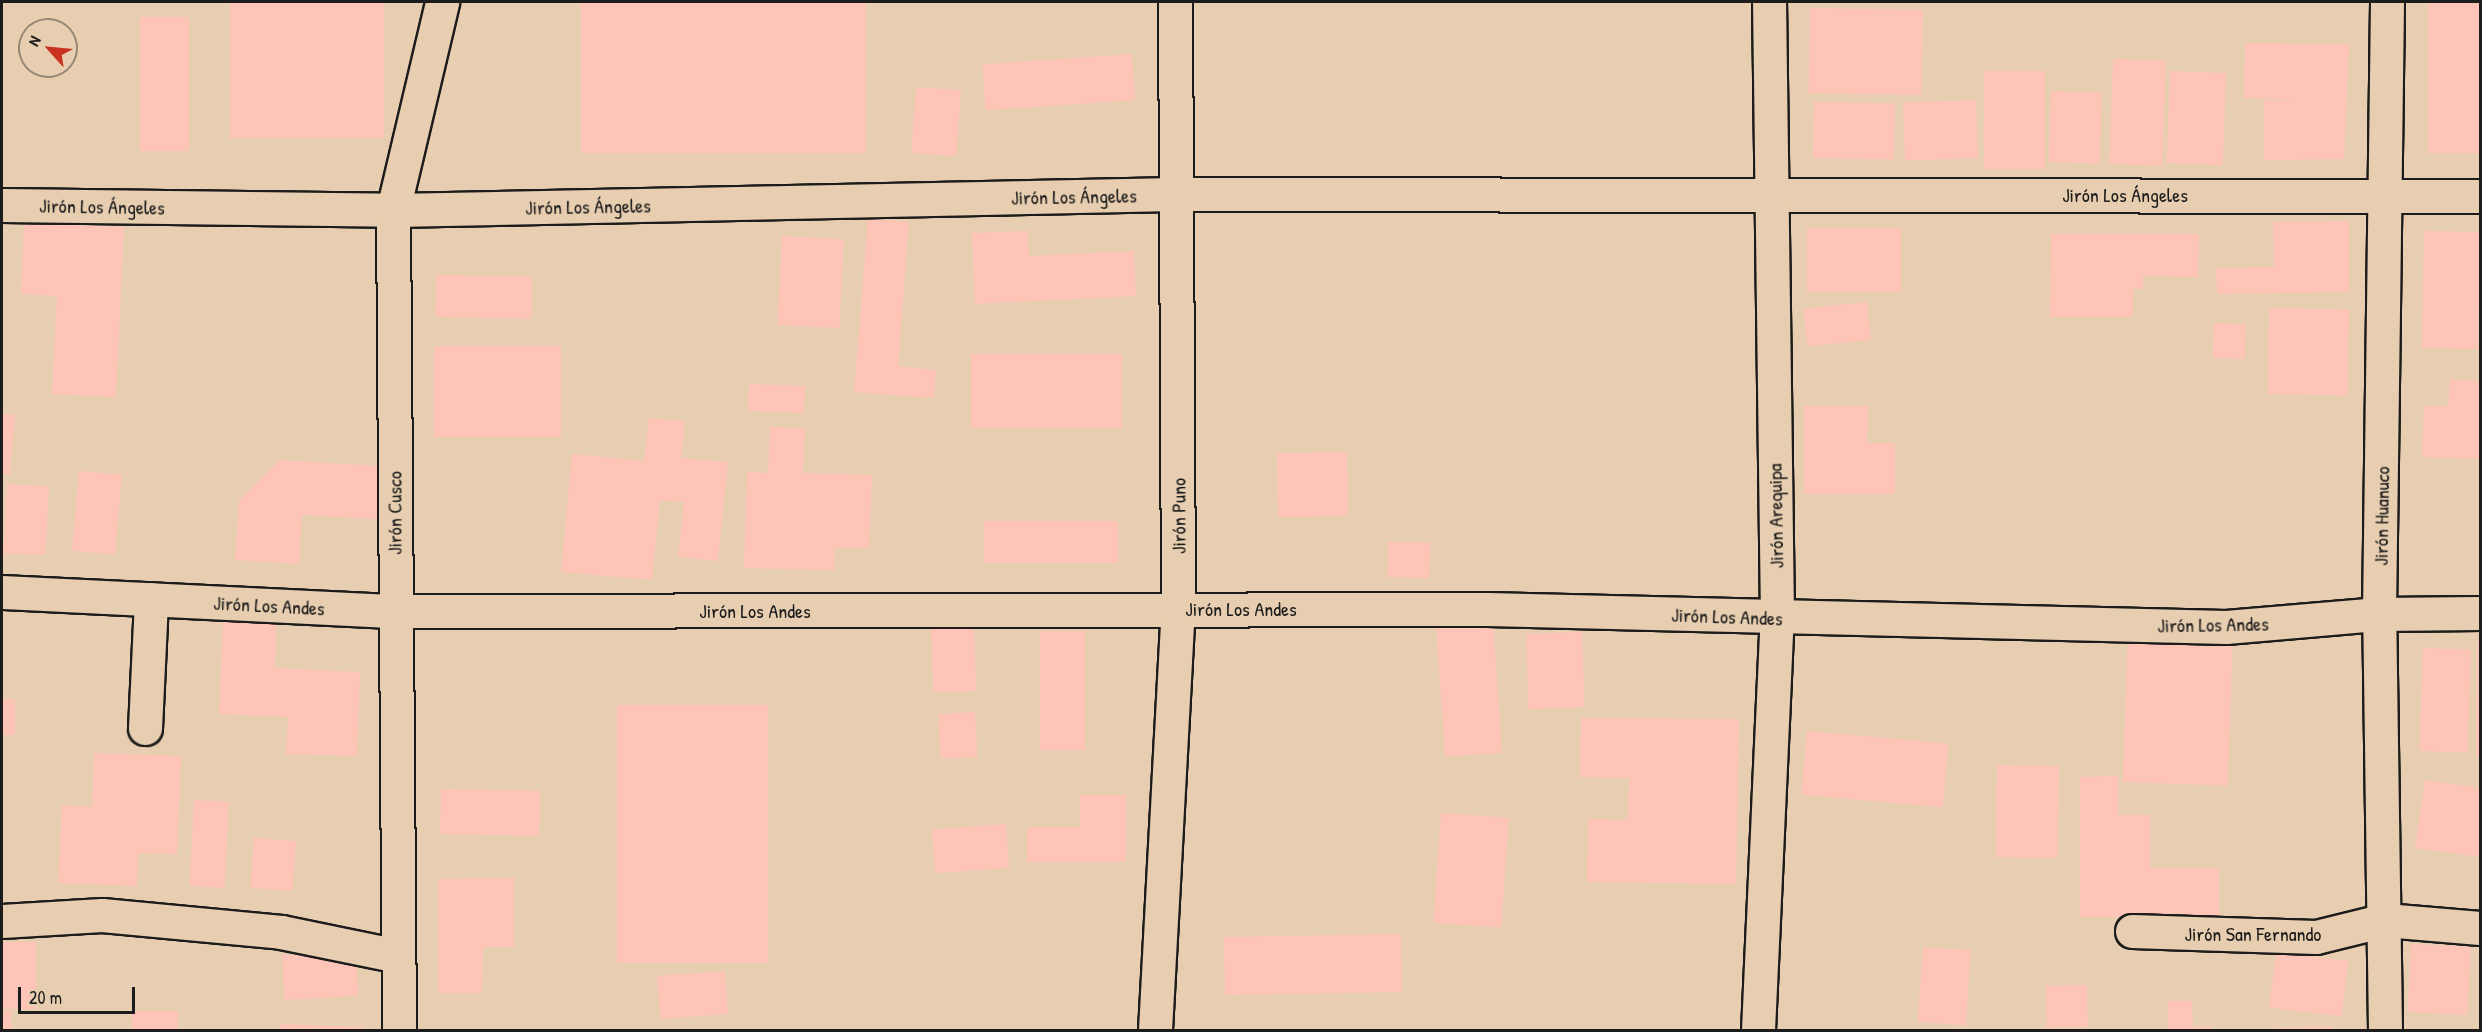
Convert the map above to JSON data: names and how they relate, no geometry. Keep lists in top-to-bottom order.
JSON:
{
  "streets": {
    "street": [
      "Jirón Los Ángeles",
      "Jirón Cusco",
      "Jirón Puno",
      "Jirón Arequipa",
      "Jirón Huanuco",
      "Jirón Los Andes",
      "Jirón San Fernando"
    ]
  },
  "crossings": [
    ["Jirón Los Ángeles", "Jirón Cusco"],
    ["Jirón Los Ángeles", "Jirón Puno"],
    ["Jirón Los Ángeles", "Jirón Arequipa"],
    ["Jirón Los Ángeles", "Jirón Huanuco"],
    ["Jirón Cusco", "Jirón Los Andes"],
    ["Jirón Puno", "Jirón Los Andes"],
    ["Jirón Arequipa", "Jirón Los Andes"],
    ["Jirón Huanuco", "Jirón Los Andes"],
    ["Jirón Huanuco", "Jirón San Fernando"]
  ],
  "scale_bar": "20 m",
  "north": "top left"
}
